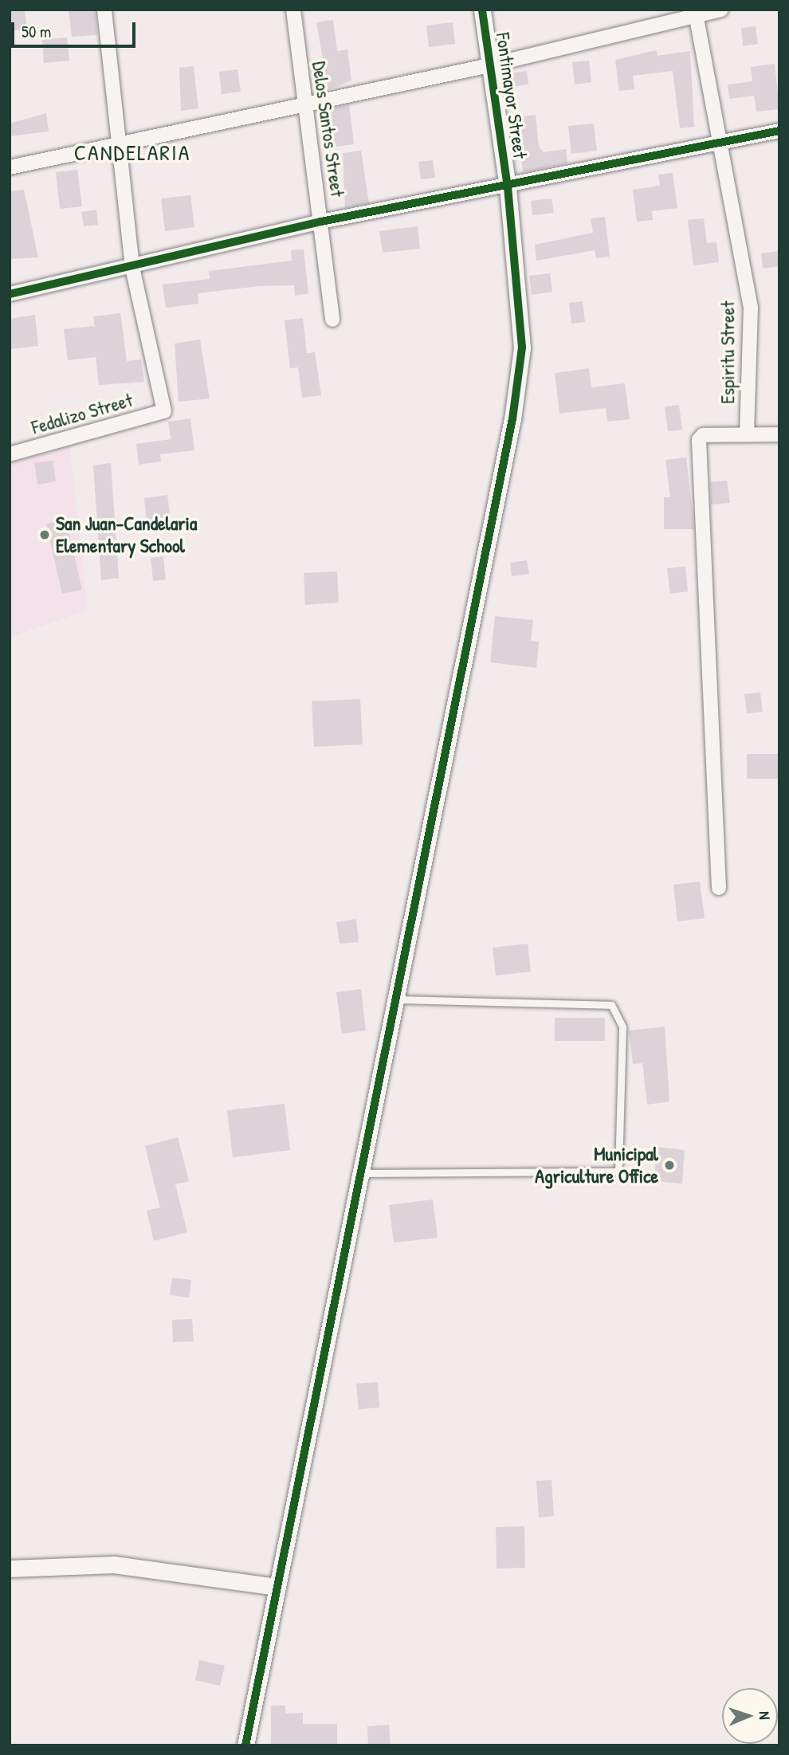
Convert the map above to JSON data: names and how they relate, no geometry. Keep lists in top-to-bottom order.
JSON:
{
  "streets": {
    "street": [
      "Fontimayor Street",
      "Delos Santos Street",
      "Espiritu Street",
      "Fedalizo Street"
    ]
  },
  "districts": ["CANDELARIA"],
  "places": ["San Juan-Candelaria Elementary School", "Municipal Agriculture Office"],
  "scale_bar": "50 m",
  "north": "right"
}
